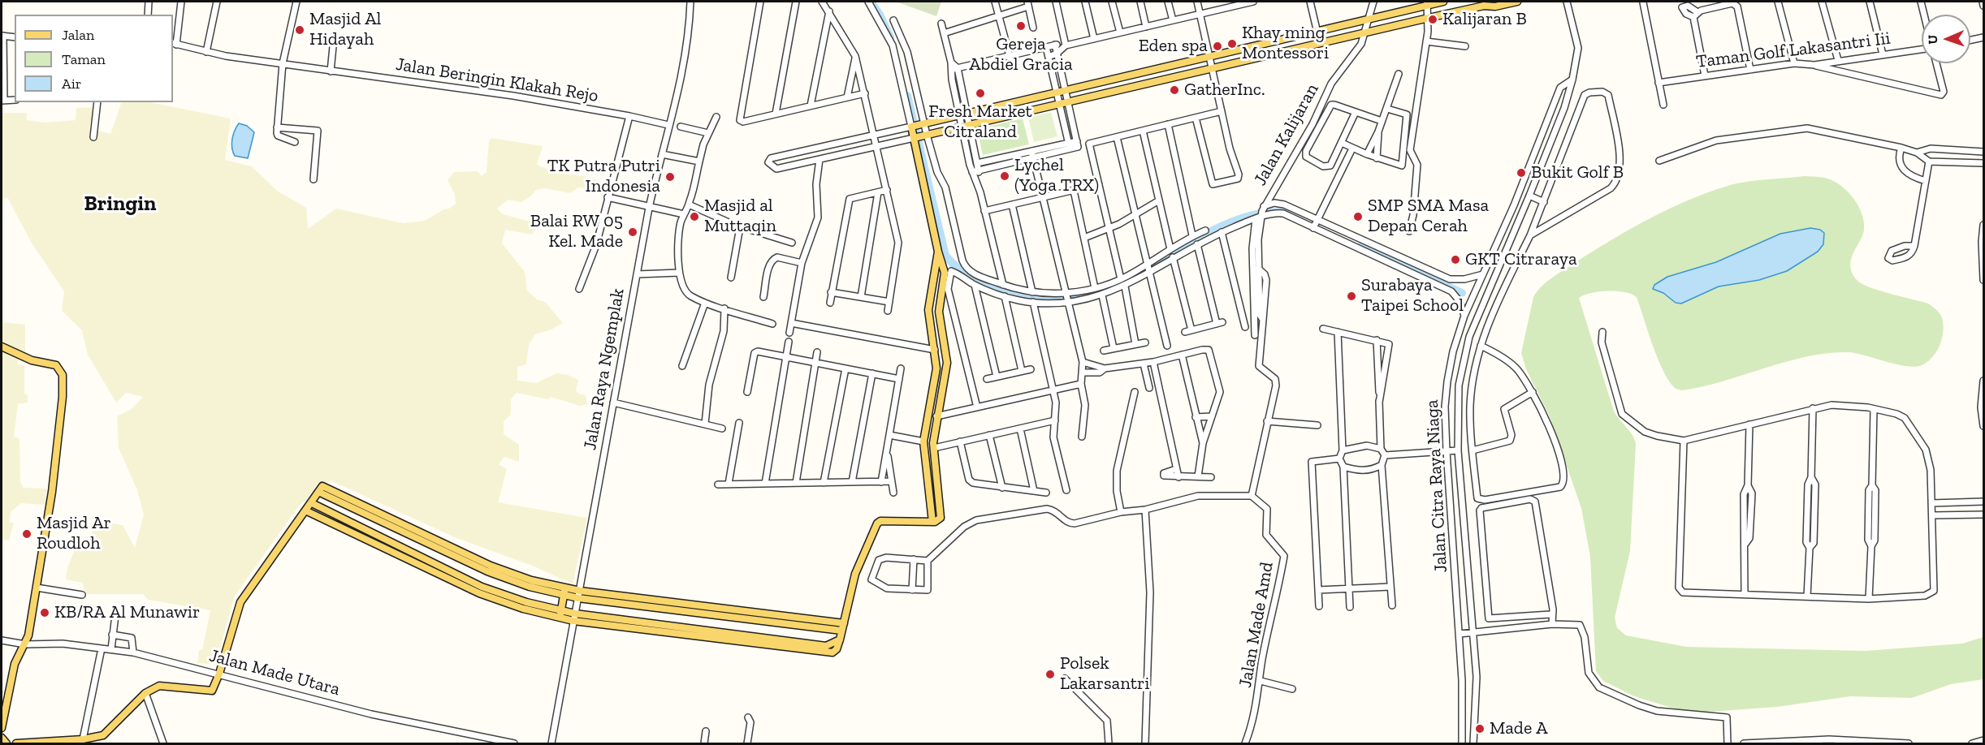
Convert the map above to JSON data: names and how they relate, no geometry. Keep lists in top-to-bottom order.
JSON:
{
  "streets": {
    "street": [
      "Taman Golf Lakasantri Iii",
      "Jalan Beringin Klakah Rejo",
      "Jalan Kalijaran",
      "Jalan Raya Ngemplak",
      "Jalan Citra Raya Niaga",
      "Jalan Made Amd",
      "Jalan Made Utara"
    ]
  },
  "crossings": [
    ["Jalan Beringin Klakah Rejo", "Jalan Raya Ngemplak"]
  ],
  "districts": ["Bringin"],
  "places": [
    "Kalijaran B",
    "Gereja Abdiel Gracia",
    "Masjid Al Hidayah",
    "Khay ming Montessori",
    "Eden spa",
    "GatherInc.",
    "Fresh Market Citraland",
    "Bukit Golf B",
    "Lychel (Yoga TRX)",
    "TK Putra Putri Indonesia",
    "Masjid al Muttaqin",
    "SMP SMA Masa Depan Cerah",
    "Balai RW 05 Kel. Made",
    "GKT Citraraya",
    "Surabaya Taipei School",
    "Masjid Ar Roudloh",
    "KB/RA Al Munawir",
    "Polsek Lakarsantri",
    "Made A"
  ],
  "legend": ["Jalan", "Taman", "Air"],
  "north": "left"
}
